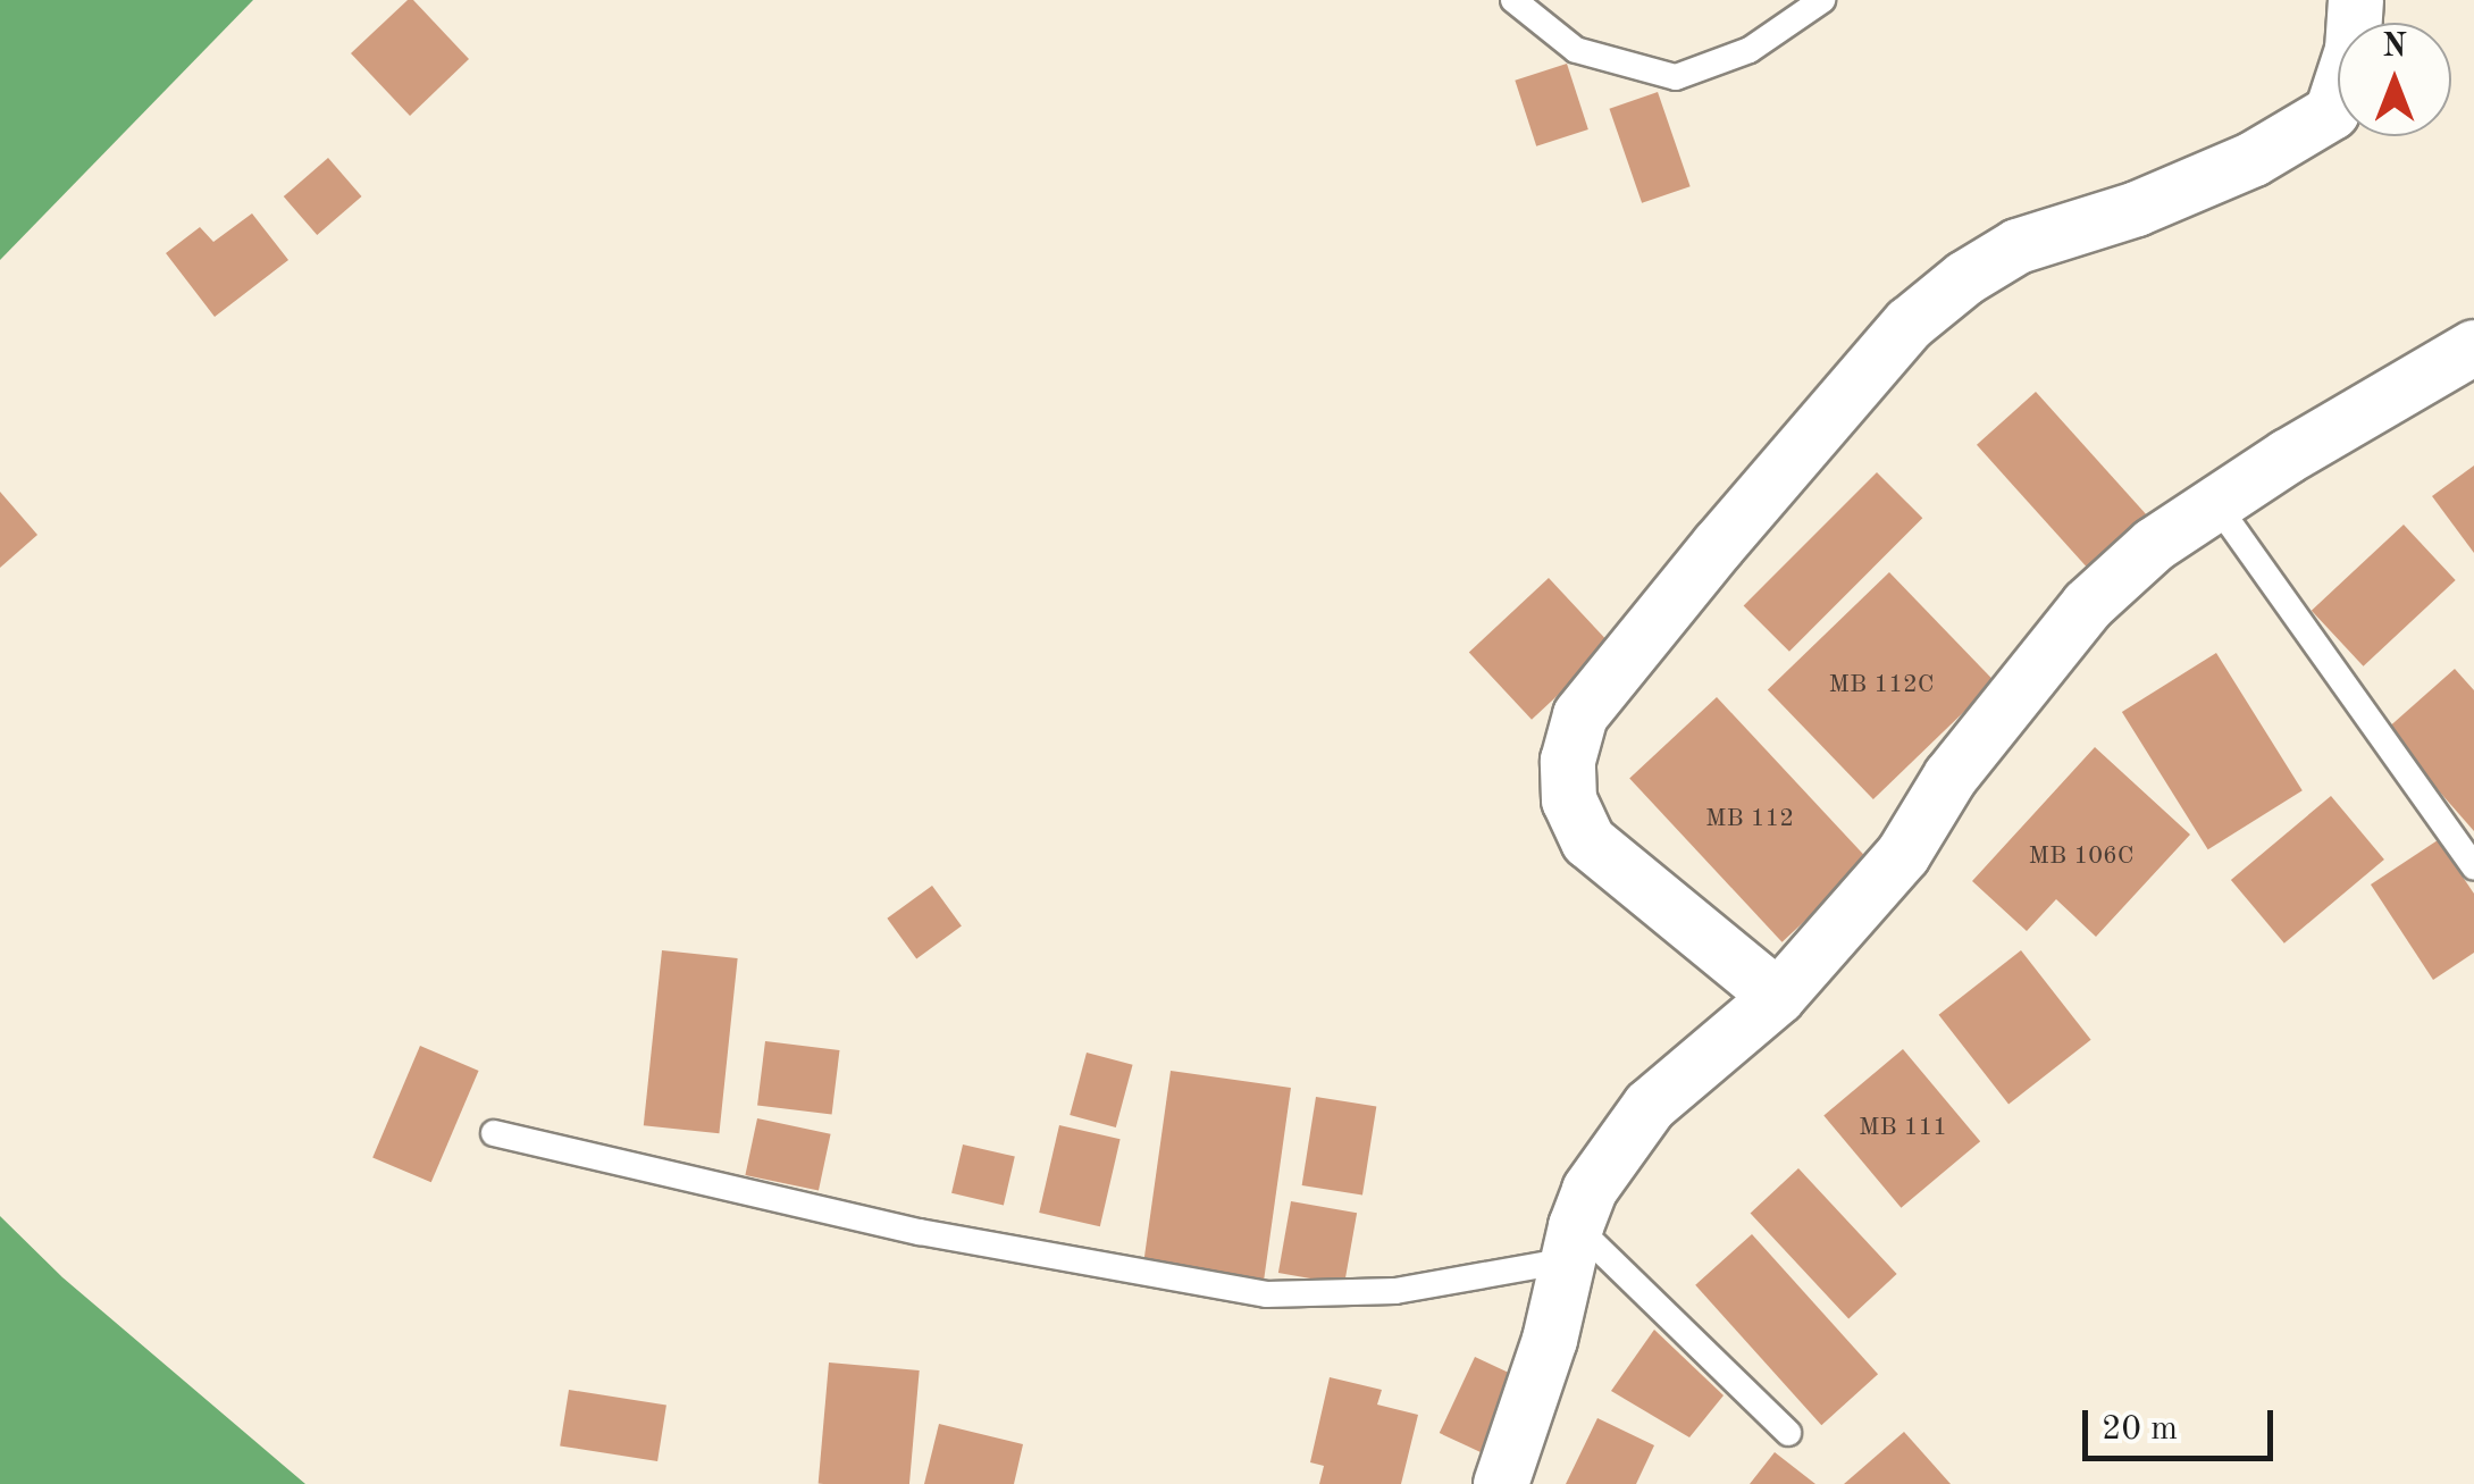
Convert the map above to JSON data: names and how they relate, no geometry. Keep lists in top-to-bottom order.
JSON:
{
  "house_numbers": [
    "MB 112C",
    "MB 112",
    "MB 106C",
    "MB 111"
  ],
  "scale_bar": "20 m",
  "north": "top"
}
